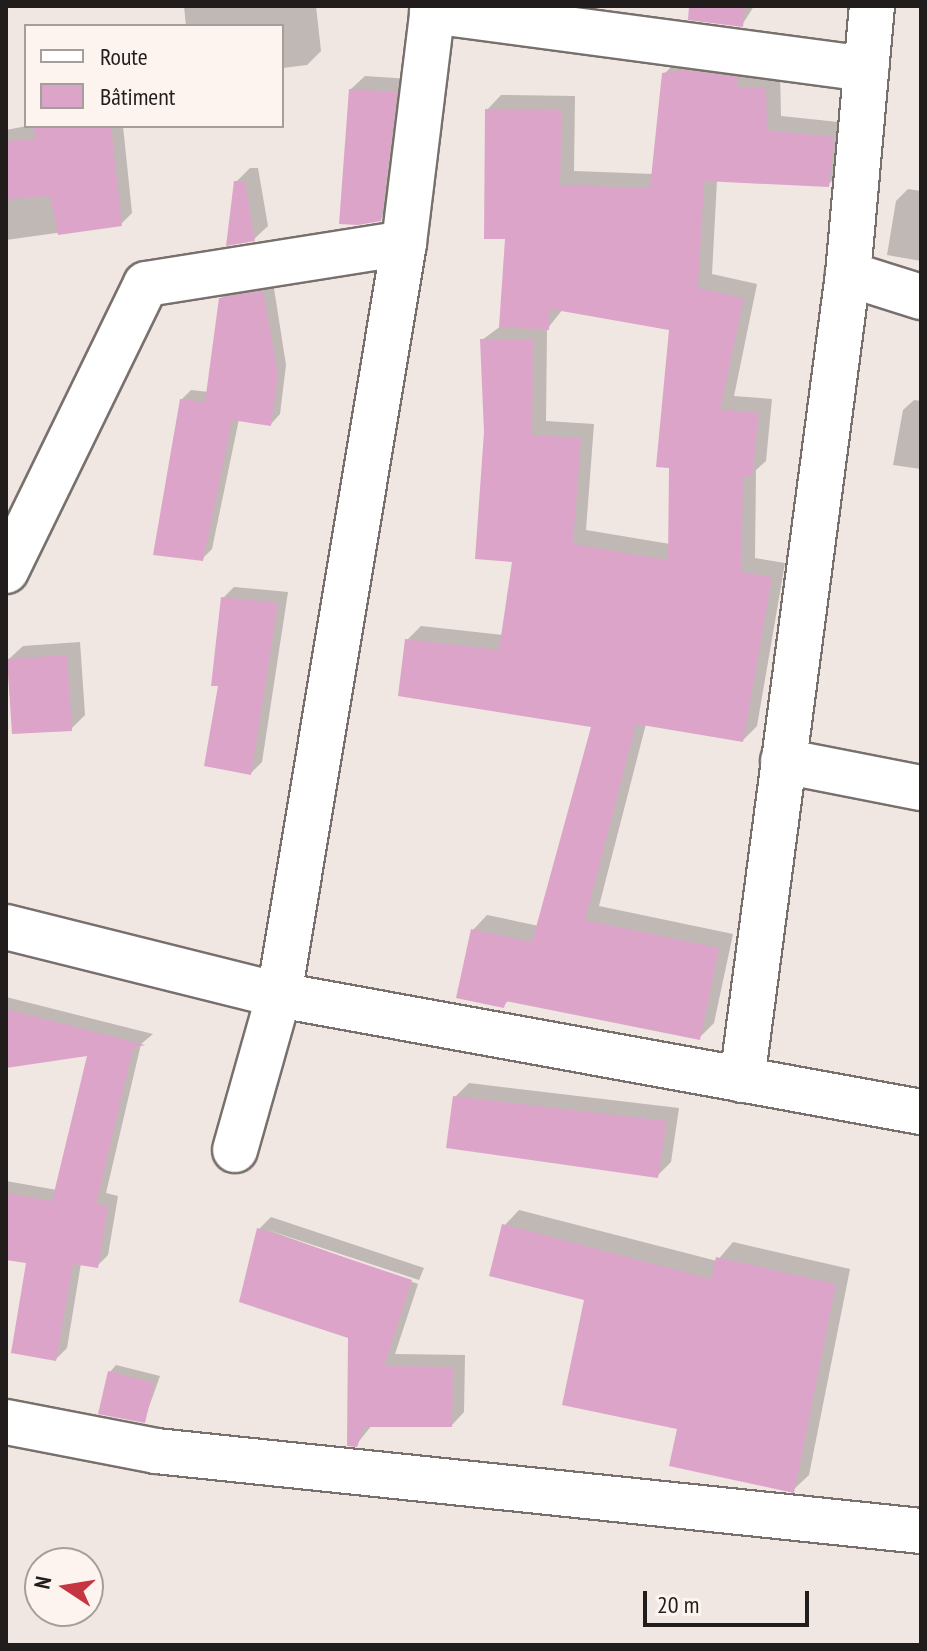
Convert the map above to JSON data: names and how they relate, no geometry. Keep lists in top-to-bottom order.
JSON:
{
  "legend": ["Route", "Bâtiment"],
  "scale_bar": "20 m",
  "north": "left"
}
